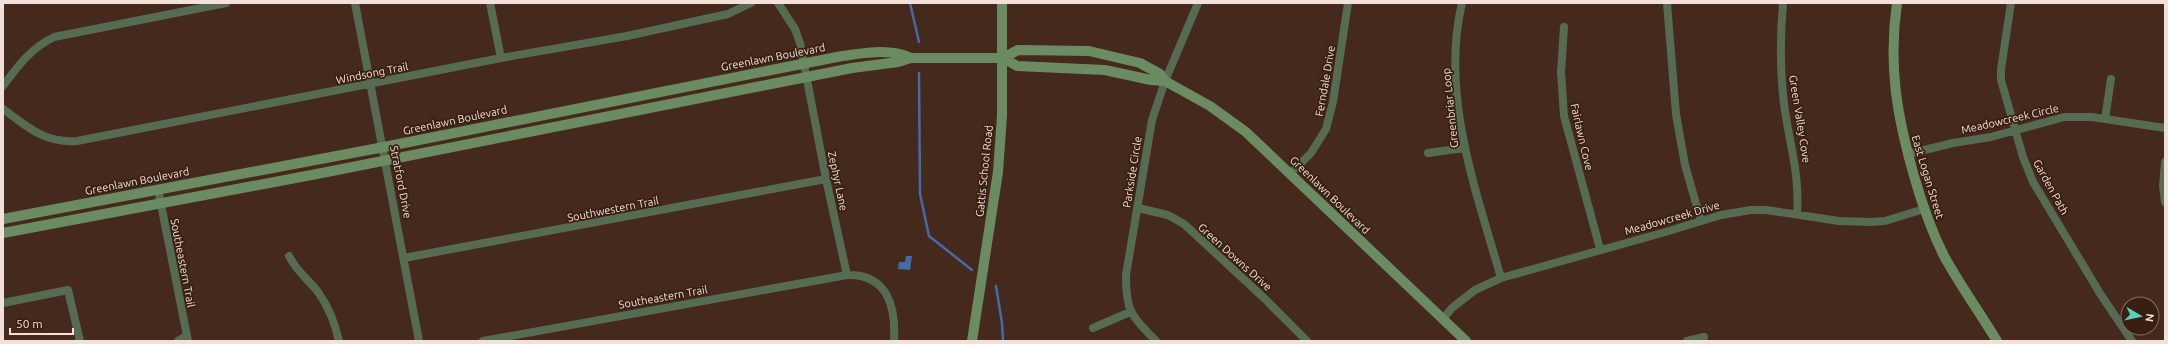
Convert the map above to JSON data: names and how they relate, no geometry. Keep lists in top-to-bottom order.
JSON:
{
  "streets": {
    "main road": ["Greenlawn Boulevard", "Gattis School Road", "East Logan Street"],
    "street": [
      "Windsong Trail",
      "Ferndale Drive",
      "Greenbriar Loop",
      "Green Valley Cove",
      "Meadowcreek Circle",
      "Fairlawn Cove",
      "Parkside Circle",
      "Zephyr Lane",
      "Stratford Drive",
      "Garden Path",
      "Southwestern Trail",
      "Meadowcreek Drive",
      "Green Downs Drive",
      "Southeastern Trail"
    ]
  },
  "crossings": [
    ["Greenlawn Boulevard", "Ferndale Drive"],
    ["Greenlawn Boulevard", "Gattis School Road"],
    ["Greenlawn Boulevard", "Parkside Circle"],
    ["Greenlawn Boulevard", "Zephyr Lane"],
    ["Greenlawn Boulevard", "Stratford Drive"],
    ["Greenlawn Boulevard", "Meadowcreek Drive"],
    ["Greenlawn Boulevard", "Southeastern Trail"],
    ["Windsong Trail", "Stratford Drive"],
    ["Greenbriar Loop", "Meadowcreek Drive"],
    ["Green Valley Cove", "Meadowcreek Drive"],
    ["Meadowcreek Circle", "East Logan Street"],
    ["Meadowcreek Circle", "Garden Path"],
    ["Fairlawn Cove", "Meadowcreek Drive"],
    ["Parkside Circle", "Green Downs Drive"],
    ["East Logan Street", "Meadowcreek Drive"],
    ["Zephyr Lane", "Southwestern Trail"],
    ["Zephyr Lane", "Southeastern Trail"],
    ["Stratford Drive", "Southwestern Trail"]
  ],
  "scale_bar": "50 m",
  "north": "right"
}
